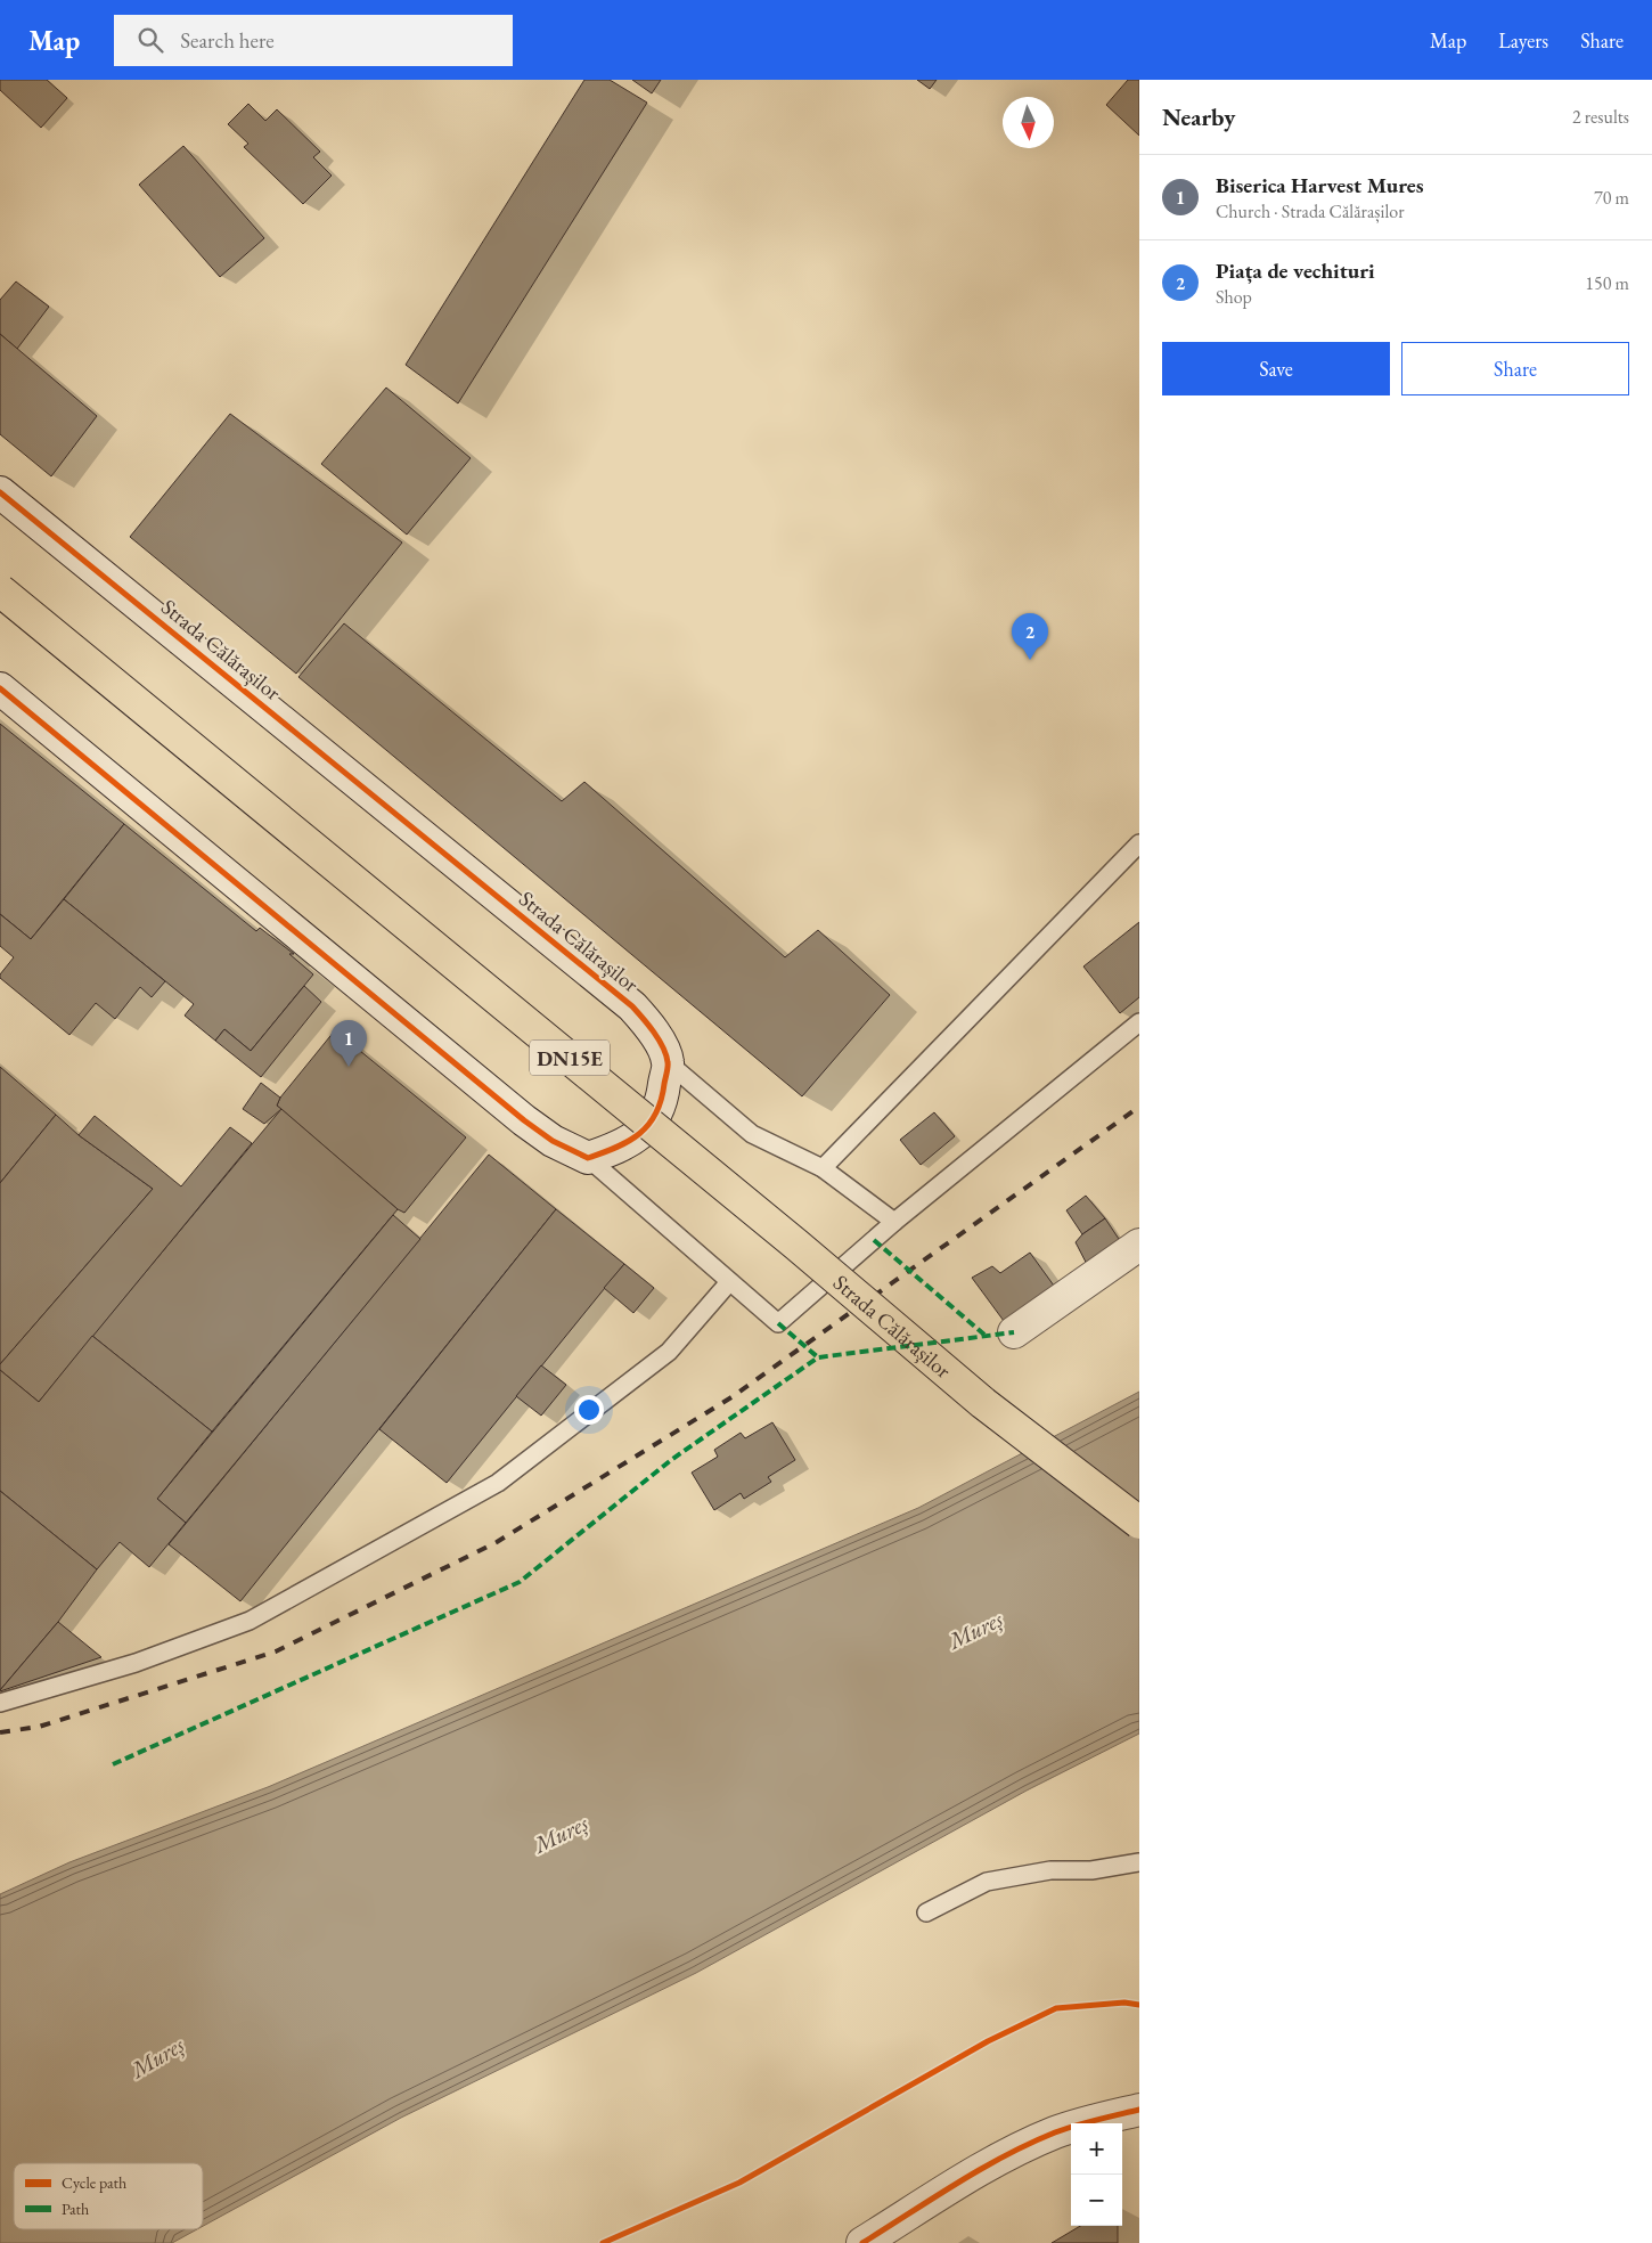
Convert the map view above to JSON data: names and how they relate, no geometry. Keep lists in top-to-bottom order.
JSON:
{
  "streets": {
    "main road": ["Strada Călărașilor", "DN15E"]
  },
  "water": ["Mureș"],
  "legend": ["Cycle path", "Path"],
  "north": "bottom",
  "page": {
    "header": "Map",
    "search": "Search here",
    "nav": ["Map", "Layers", "Share"],
    "heading": ["Nearby", "2 results"],
    "list": [
      {
        "mark": "1",
        "name": "Biserica Harvest Mures",
        "note": "Church · Strada Călărașilor",
        "value": "70 m"
      },
      {
        "mark": "2",
        "name": "Piața de vechituri",
        "note": "Shop",
        "value": "150 m"
      }
    ],
    "buttons": ["Save", "Share"],
    "pins": ["2", "1"],
    "map_buttons": ["+", "−"]
  }
}
